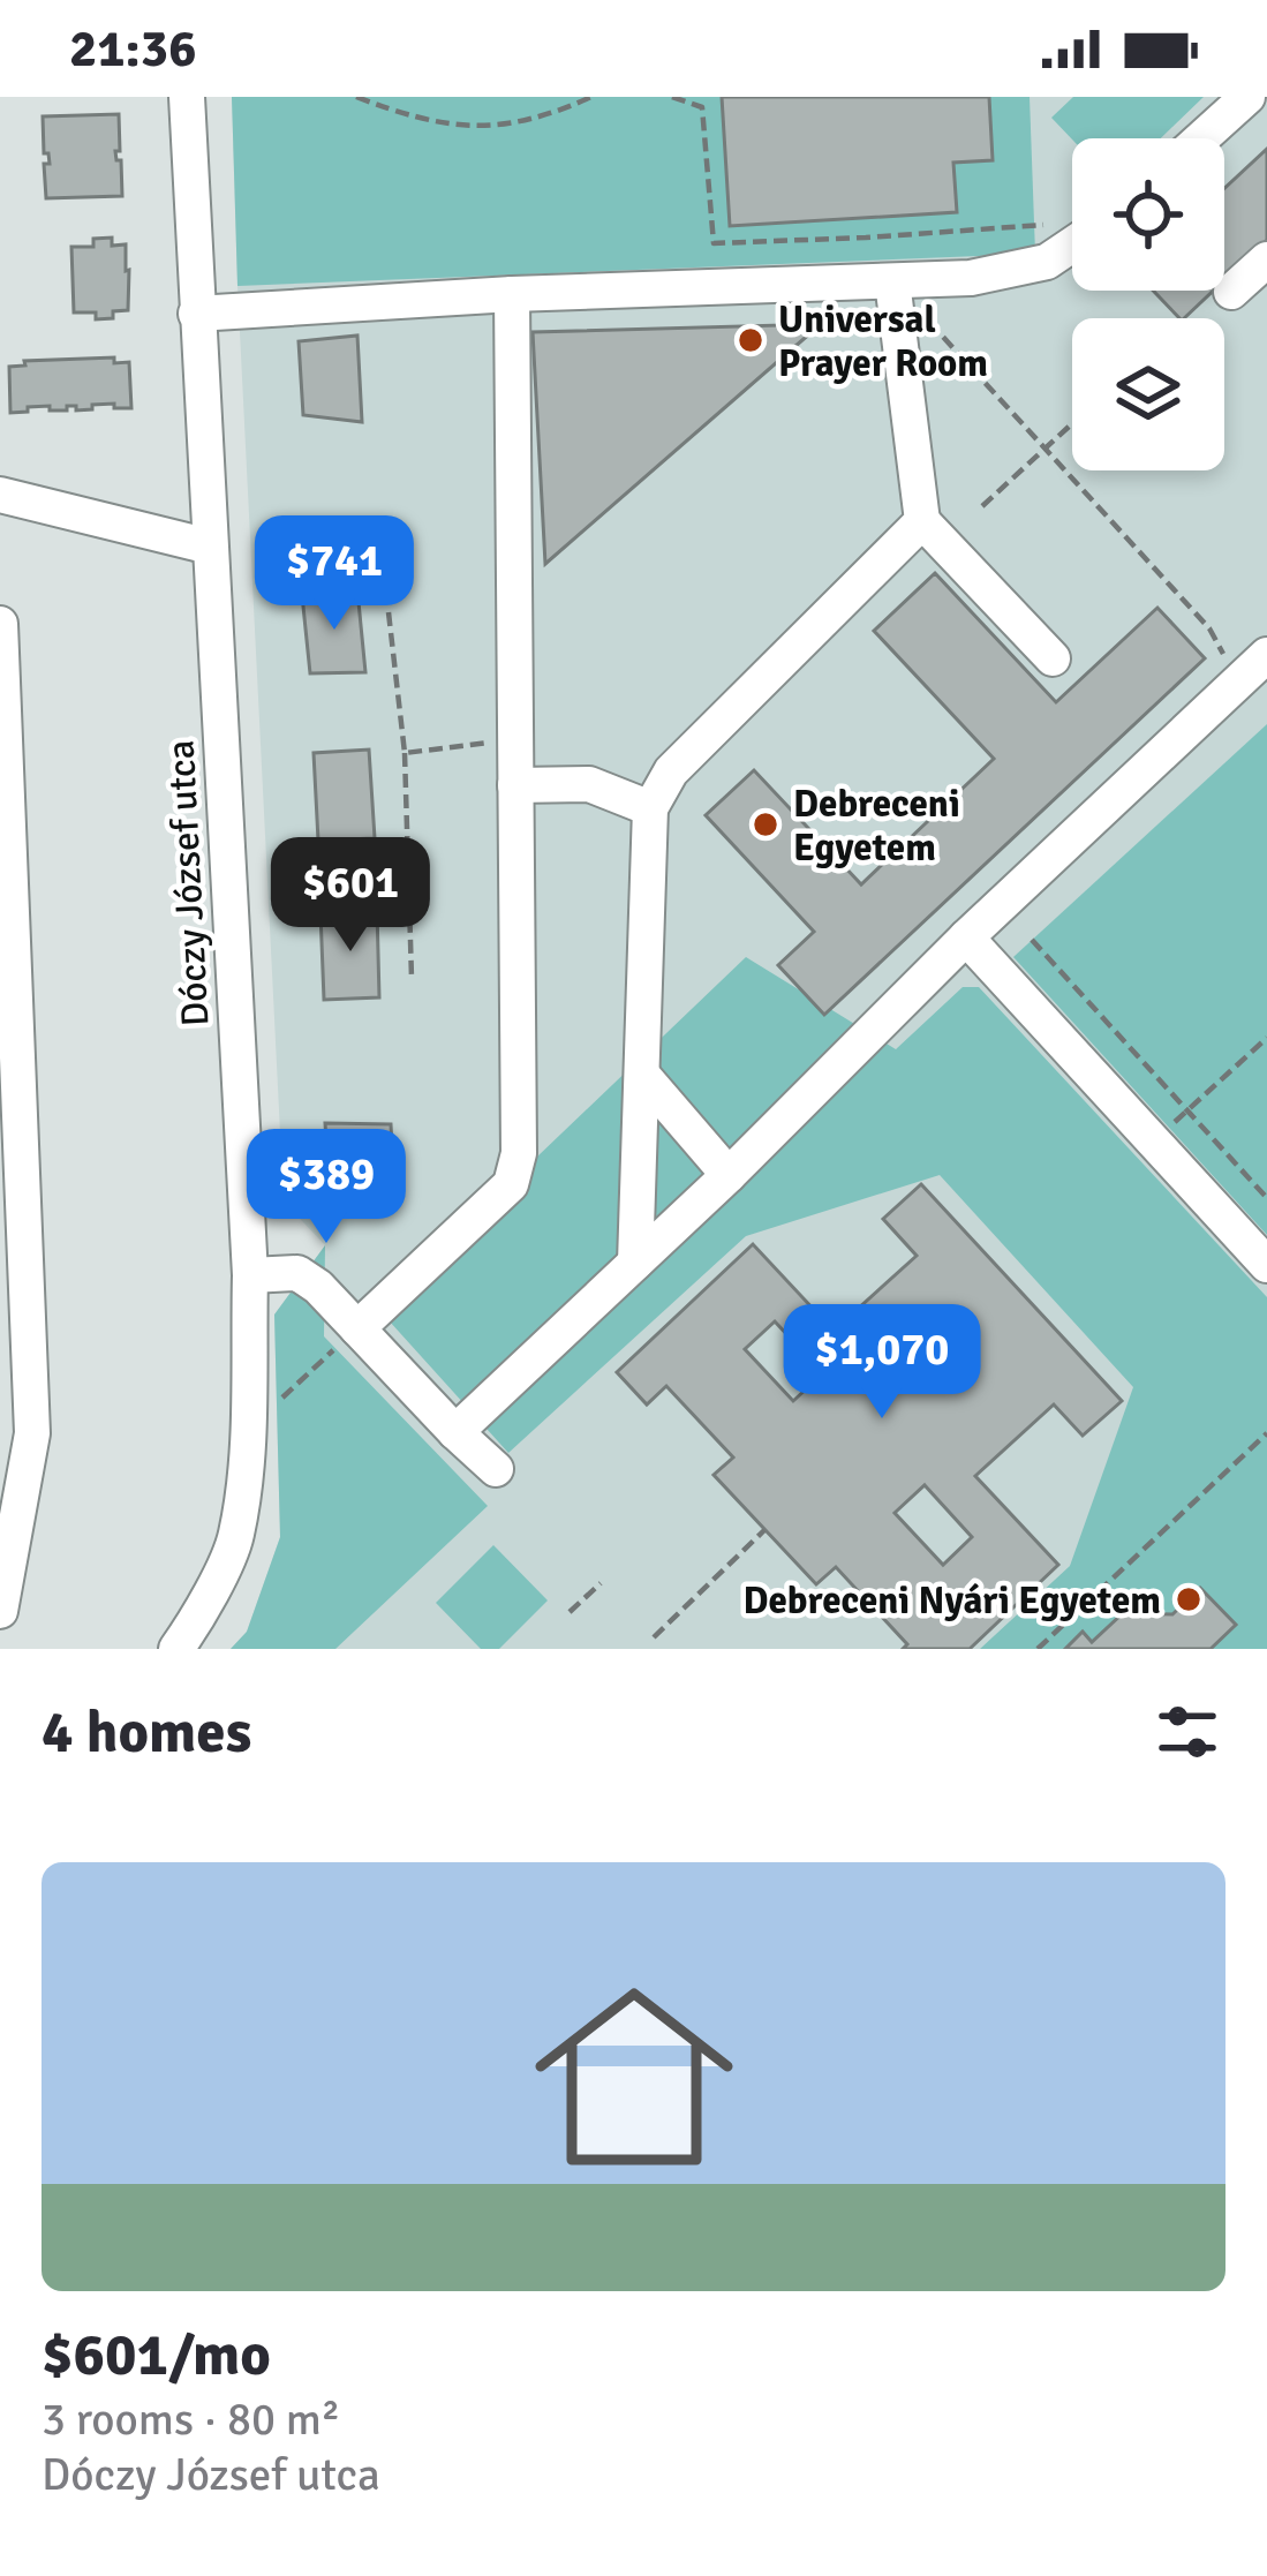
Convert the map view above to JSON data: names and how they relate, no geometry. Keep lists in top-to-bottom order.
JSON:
{
  "streets": {
    "street": ["Dóczy József utca"]
  },
  "places": ["Universal Prayer Room", "Debreceni Egyetem", "Debreceni Nyári Egyetem"],
  "page": {
    "status": "21:36",
    "price": [
      "$741",
      "$601",
      "$389",
      "$1,070"
    ],
    "heading": "4 homes",
    "list": [
      {
        "name": "$601/mo",
        "note": "3 rooms · 80 m² · Dóczy József utca"
      }
    ]
  }
}
